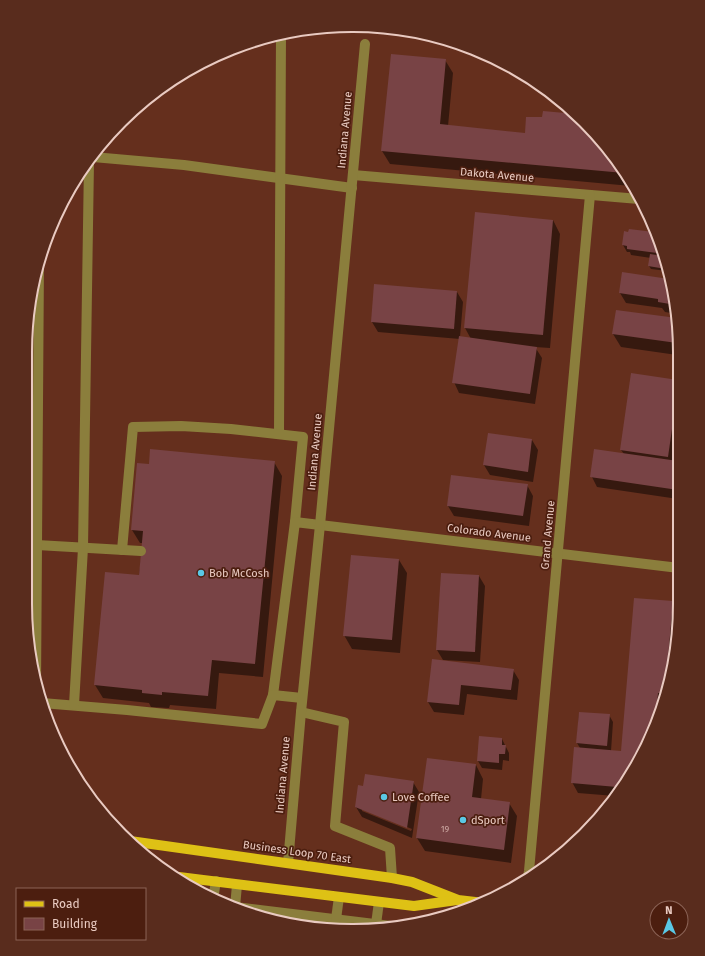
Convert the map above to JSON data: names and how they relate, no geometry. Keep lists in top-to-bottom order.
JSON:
{
  "streets": {
    "main road": ["Business Loop 70 East"],
    "street": [
      "Indiana Avenue",
      "Dakota Avenue",
      "Colorado Avenue",
      "Grand Avenue"
    ]
  },
  "crossings": [
    ["Indiana Avenue", "Dakota Avenue"],
    ["Indiana Avenue", "Colorado Avenue"],
    ["Indiana Avenue", "Business Loop 70 East"],
    ["Dakota Avenue", "Grand Avenue"],
    ["Colorado Avenue", "Grand Avenue"]
  ],
  "places": ["Bob McCosh", "Love Coffee", "dSport"],
  "house_numbers": ["19"],
  "legend": ["Road", "Building"],
  "north": "top"
}
